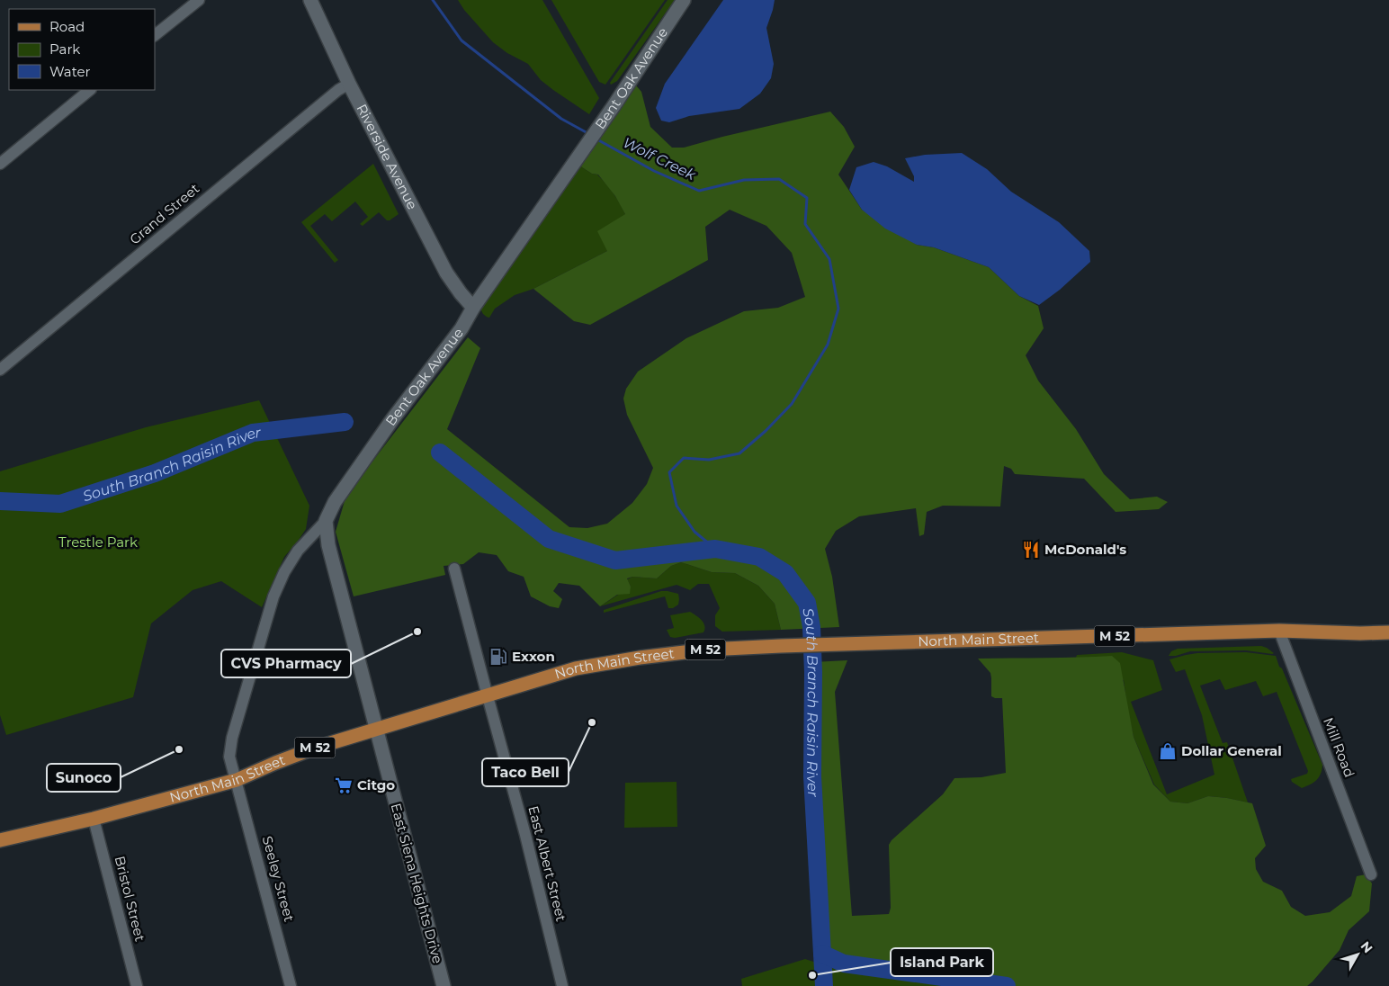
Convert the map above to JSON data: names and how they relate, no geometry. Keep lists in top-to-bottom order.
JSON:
{
  "streets": {
    "main road": ["M 52", "North Main Street"],
    "street": [
      "Bent Oak Avenue",
      "Riverside Avenue",
      "Grand Street",
      "Mill Road",
      "East Albert Street",
      "Seeley Street",
      "East Siena Heights Drive",
      "Bristol Street"
    ]
  },
  "crossings": [
    ["Bent Oak Avenue", "Riverside Avenue"],
    ["Bent Oak Avenue", "North Main Street"],
    ["Bent Oak Avenue", "Seeley Street"],
    ["Bent Oak Avenue", "East Siena Heights Drive"],
    ["Riverside Avenue", "Grand Street"],
    ["North Main Street", "Mill Road"],
    ["North Main Street", "East Albert Street"],
    ["North Main Street", "Seeley Street"],
    ["North Main Street", "East Siena Heights Drive"],
    ["North Main Street", "Bristol Street"]
  ],
  "water": ["Wolf Creek", "South Branch Raisin River"],
  "parks": ["Trestle Park"],
  "places": {
    "restaurant": ["McDonald's"],
    "other": [
      "CVS Pharmacy",
      "Taco Bell",
      "Sunoco",
      "Island Park"
    ],
    "fuel station": ["Exxon"],
    "shop": ["Dollar General"],
    "supermarket": ["Citgo"]
  },
  "legend": ["Road", "Park", "Water"],
  "north": "top right"
}
